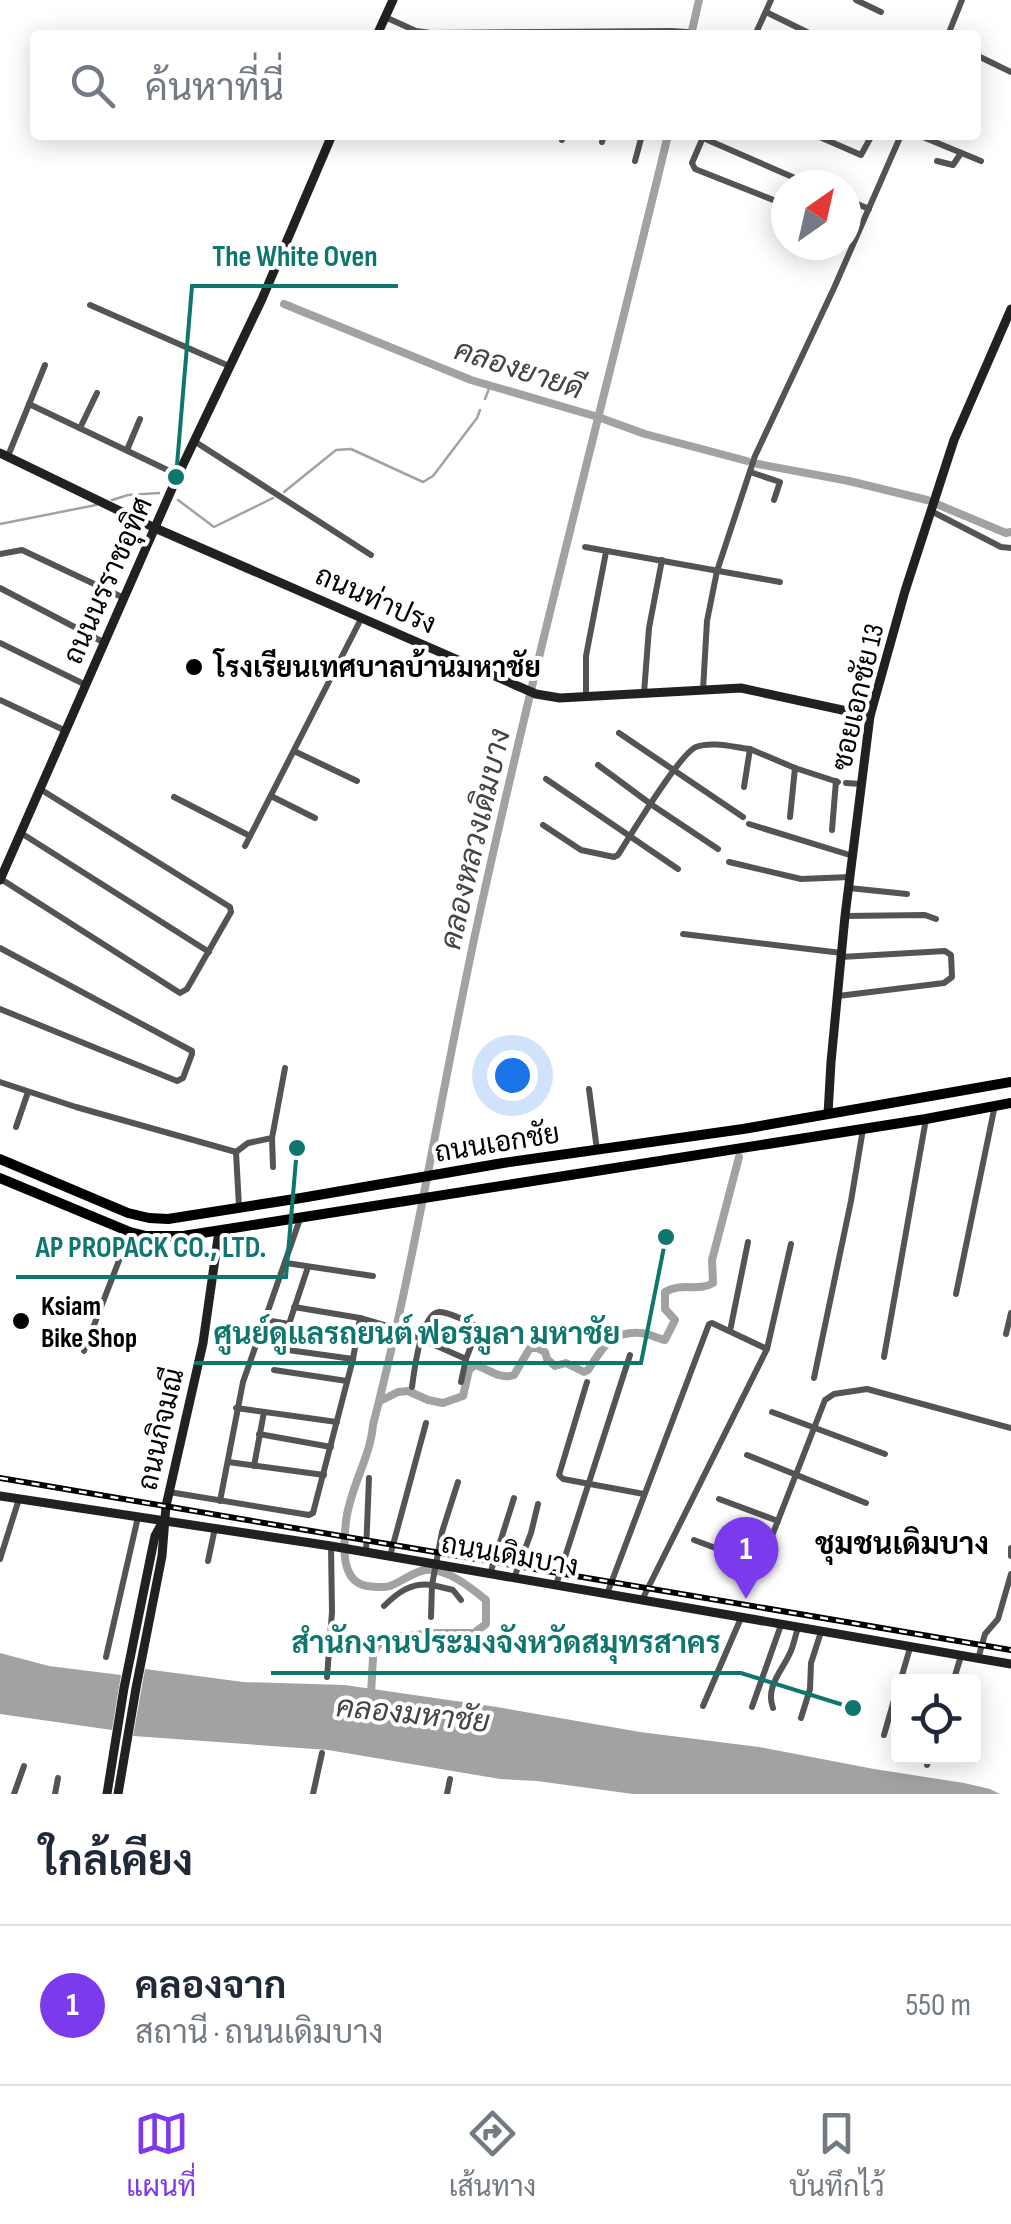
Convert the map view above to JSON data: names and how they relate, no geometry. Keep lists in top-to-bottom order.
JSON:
{
  "streets": {
    "main road": ["ถนนเอกชัย"],
    "street": [
      "ถนนนรราชอุทิศ",
      "ถนนท่าปรง",
      "ซอยเอกชัย 13",
      "ถนนกิจมณี",
      "ถนนเดิมบาง"
    ]
  },
  "crossings": [
    ["ถนนนรราชอุทิศ", "ถนนท่าปรง"],
    ["ถนนท่าปรง", "ซอยเอกชัย 13"],
    ["ซอยเอกชัย 13", "ถนนเอกชัย"],
    ["ถนนเอกชัย", "ถนนกิจมณี"],
    ["ถนนกิจมณี", "ถนนเดิมบาง"]
  ],
  "districts": ["ชุมชนเดิมบาง"],
  "water": ["คลองยายดี", "คลองหลวงเดิมบาง", "คลองมหาชัย"],
  "places": [
    "The White Oven",
    "โรงเรียนเทศบาลบ้านมหาชัย",
    "AP PROPACK CO., LTD.",
    "ศูนย์ดูแลรถยนต์ ฟอร์มูลา มหาชัย",
    "Ksiam Bike Shop",
    "สำนักงานประมงจังหวัดสมุทรสาคร"
  ],
  "north": "top right",
  "page": {
    "search": "ค้นหาที่นี่",
    "pins": "1",
    "heading": "ใกล้เคียง",
    "list": [
      {
        "mark": "1",
        "name": "คลองจาก",
        "note": "สถานี · ถนนเดิมบาง",
        "value": "550 m"
      }
    ],
    "nav": ["แผนที่", "เส้นทาง", "บันทึกไว้"]
  }
}
